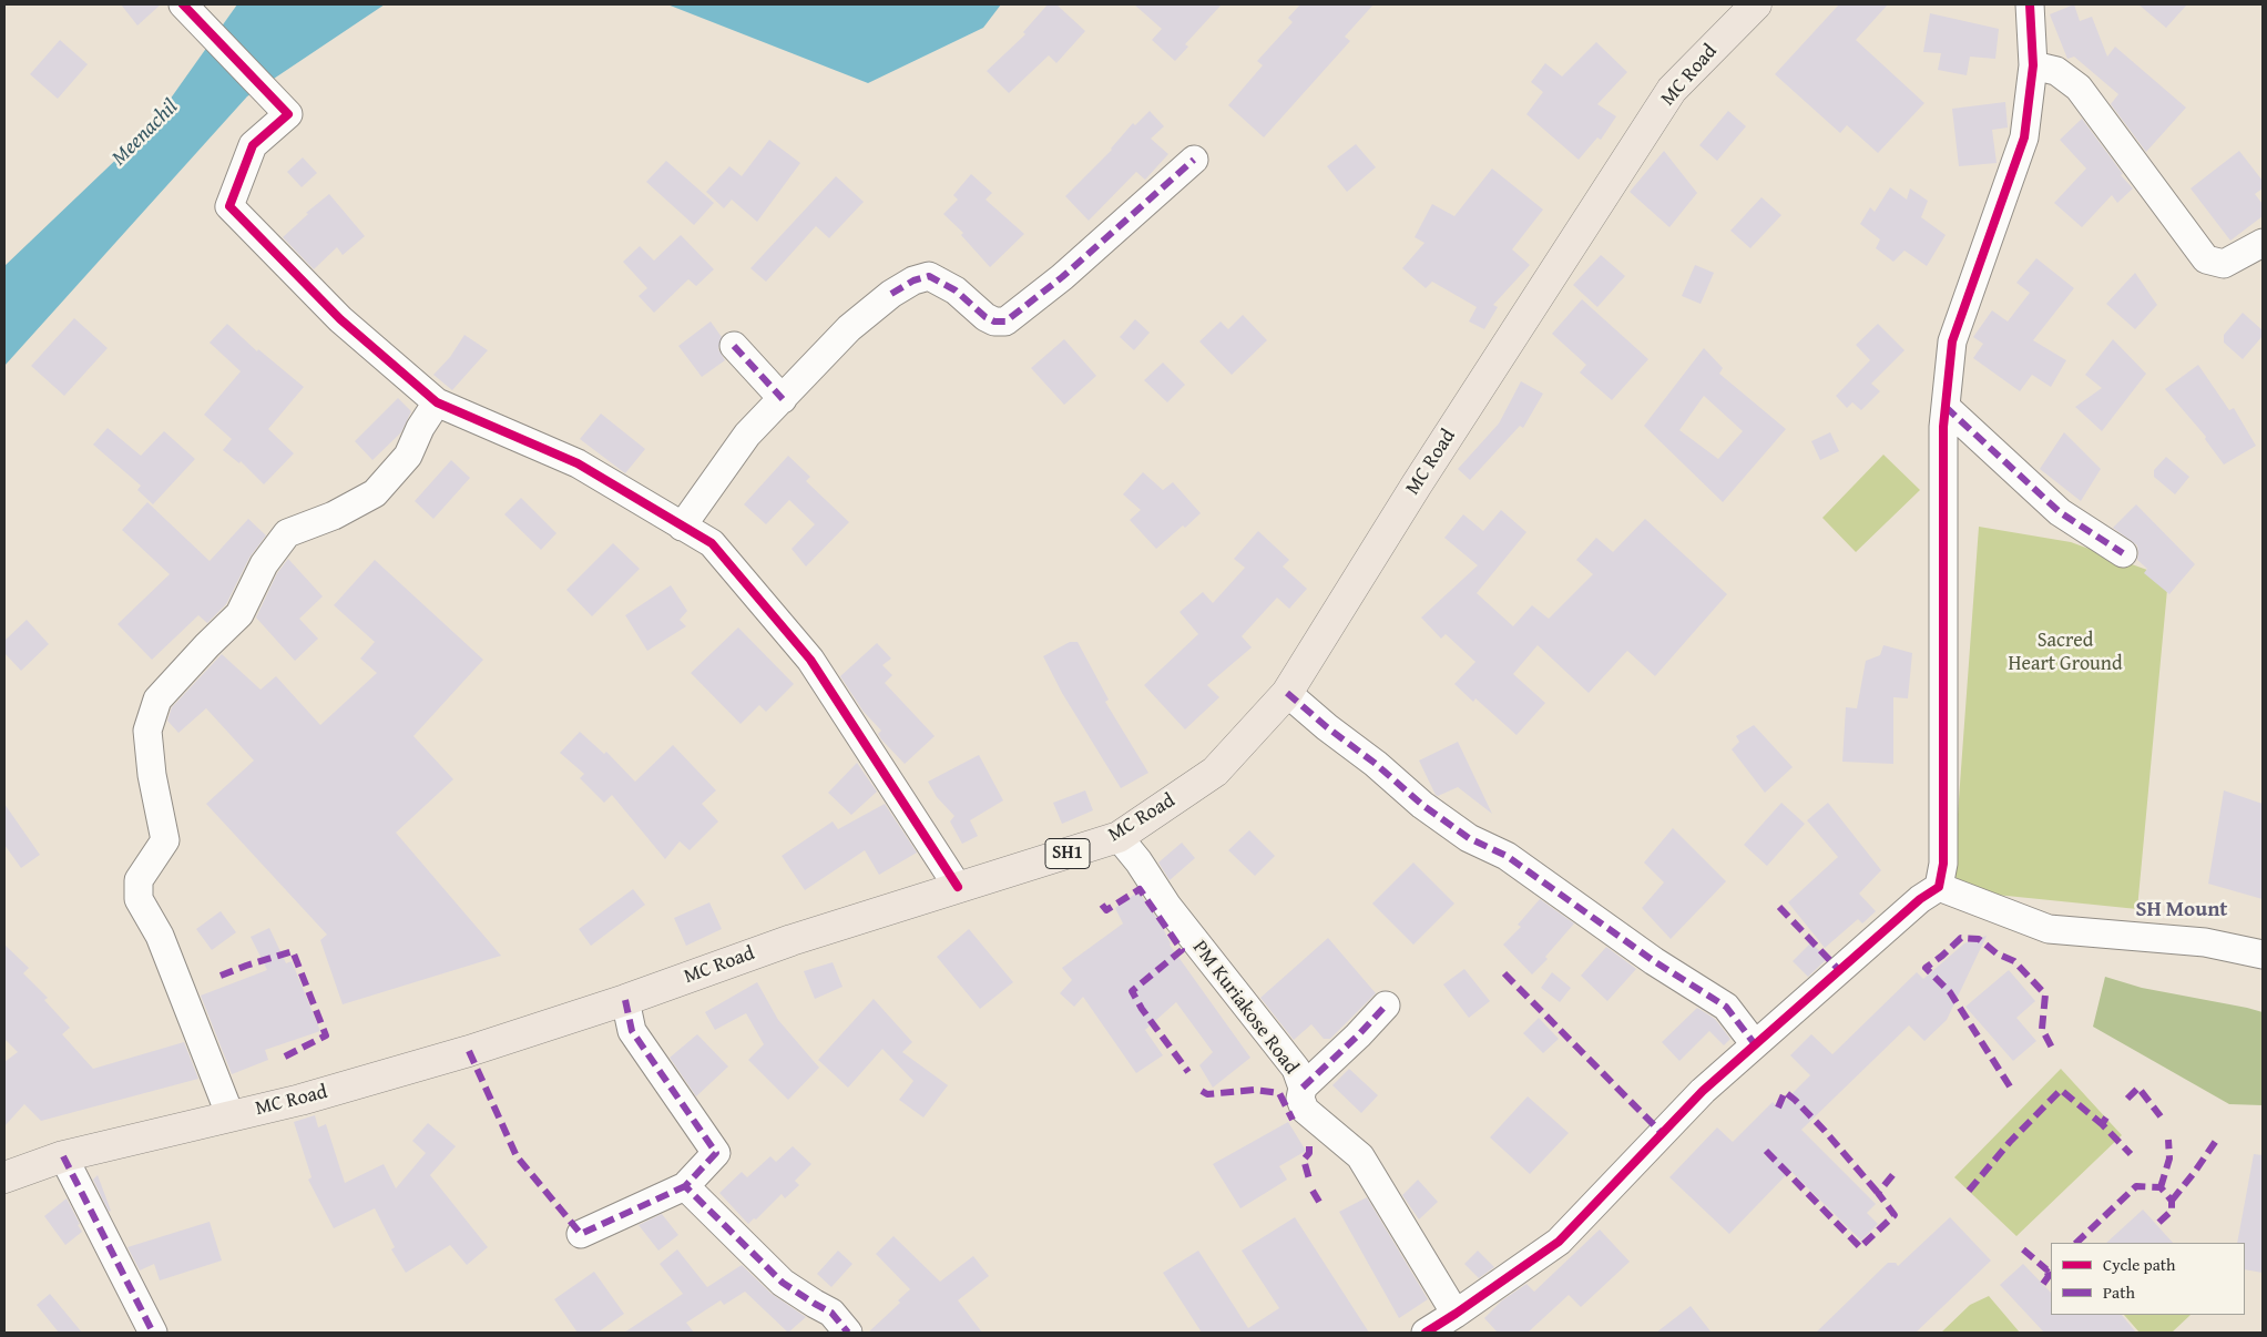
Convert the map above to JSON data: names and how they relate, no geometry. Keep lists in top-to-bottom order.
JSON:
{
  "streets": {
    "main road": ["MC Road", "SH1"],
    "street": ["PM Kuriakose Road"]
  },
  "crossings": [
    ["MC Road", "PM Kuriakose Road"]
  ],
  "districts": ["SH Mount"],
  "water": ["Meenachil"],
  "parks": ["Sacred Heart Ground"],
  "legend": ["Cycle path", "Path"]
}
